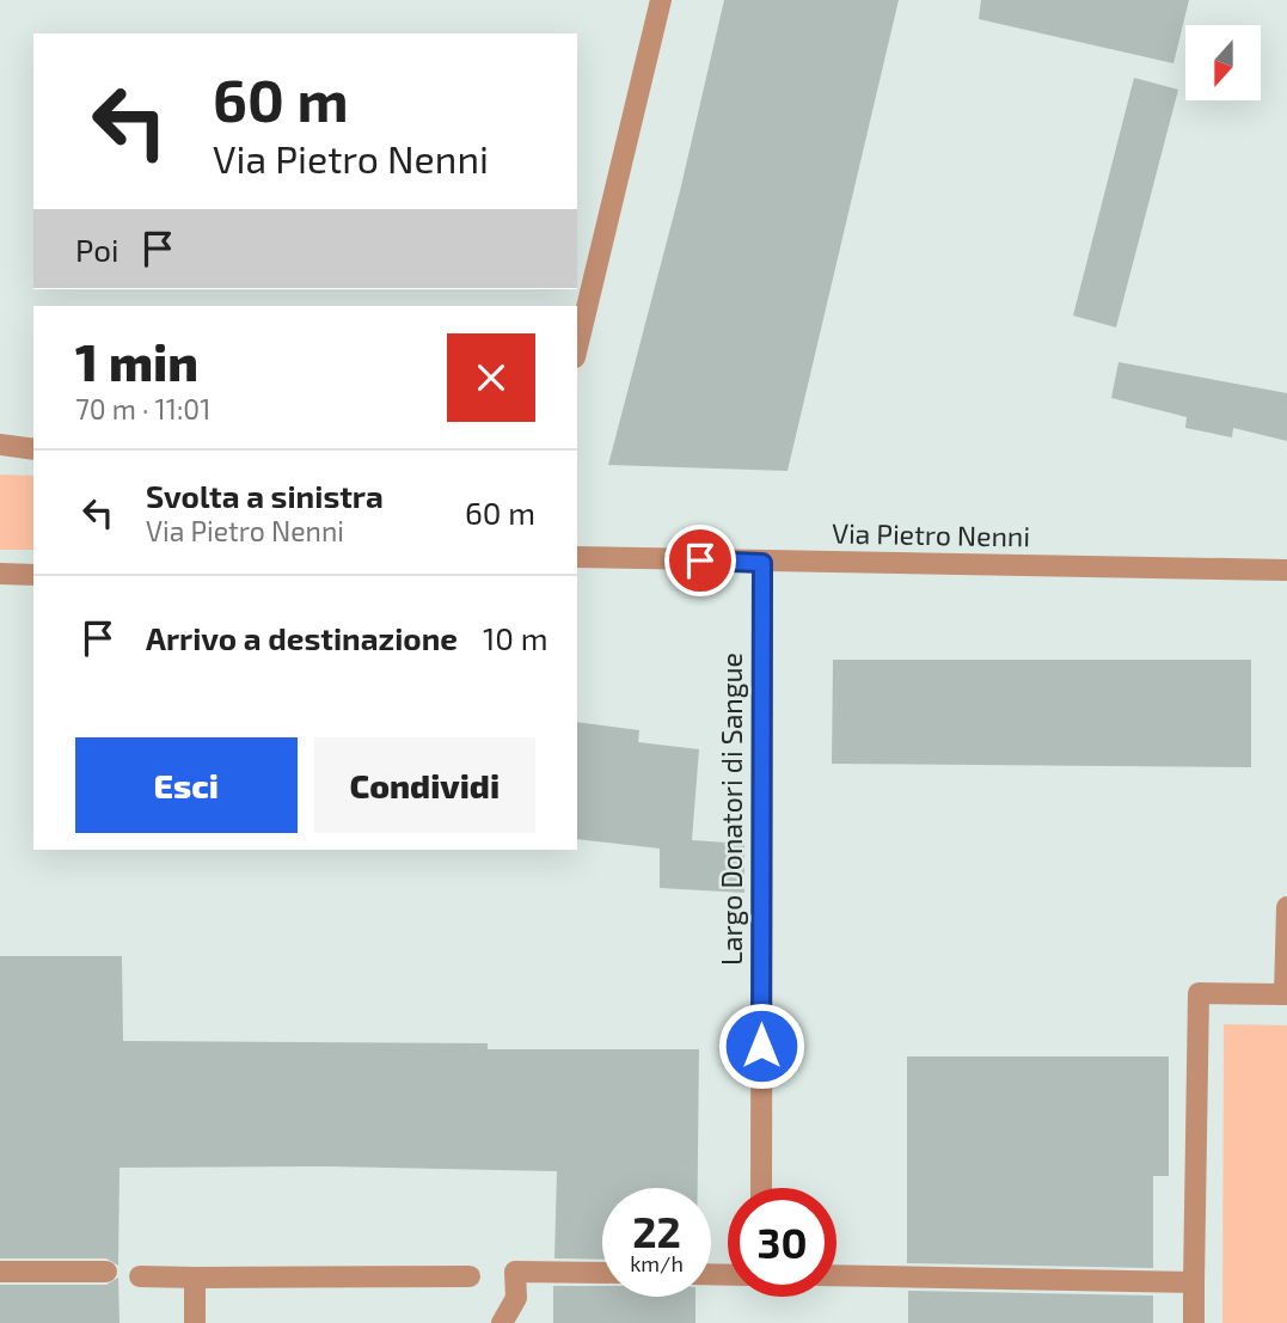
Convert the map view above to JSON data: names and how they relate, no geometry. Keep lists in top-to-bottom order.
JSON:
{
  "streets": {
    "street": ["Via Pietro Nenni", "Largo Donatori di Sangue"]
  },
  "crossings": [
    ["Via Pietro Nenni", "Largo Donatori di Sangue"]
  ],
  "north": "bottom",
  "page": {
    "turn": ["60 m", "Via Pietro Nenni"],
    "then": "Poi",
    "heading": ["1 min", "70 m · 11:01"],
    "list": [
      {
        "name": "Svolta a sinistra",
        "note": "Via Pietro Nenni",
        "value": "60 m"
      },
      {
        "name": "Arrivo a destinazione",
        "value": "10 m"
      }
    ],
    "buttons": ["Esci", "Condividi"],
    "speed": "22 km/h",
    "limit": "30"
  }
}
